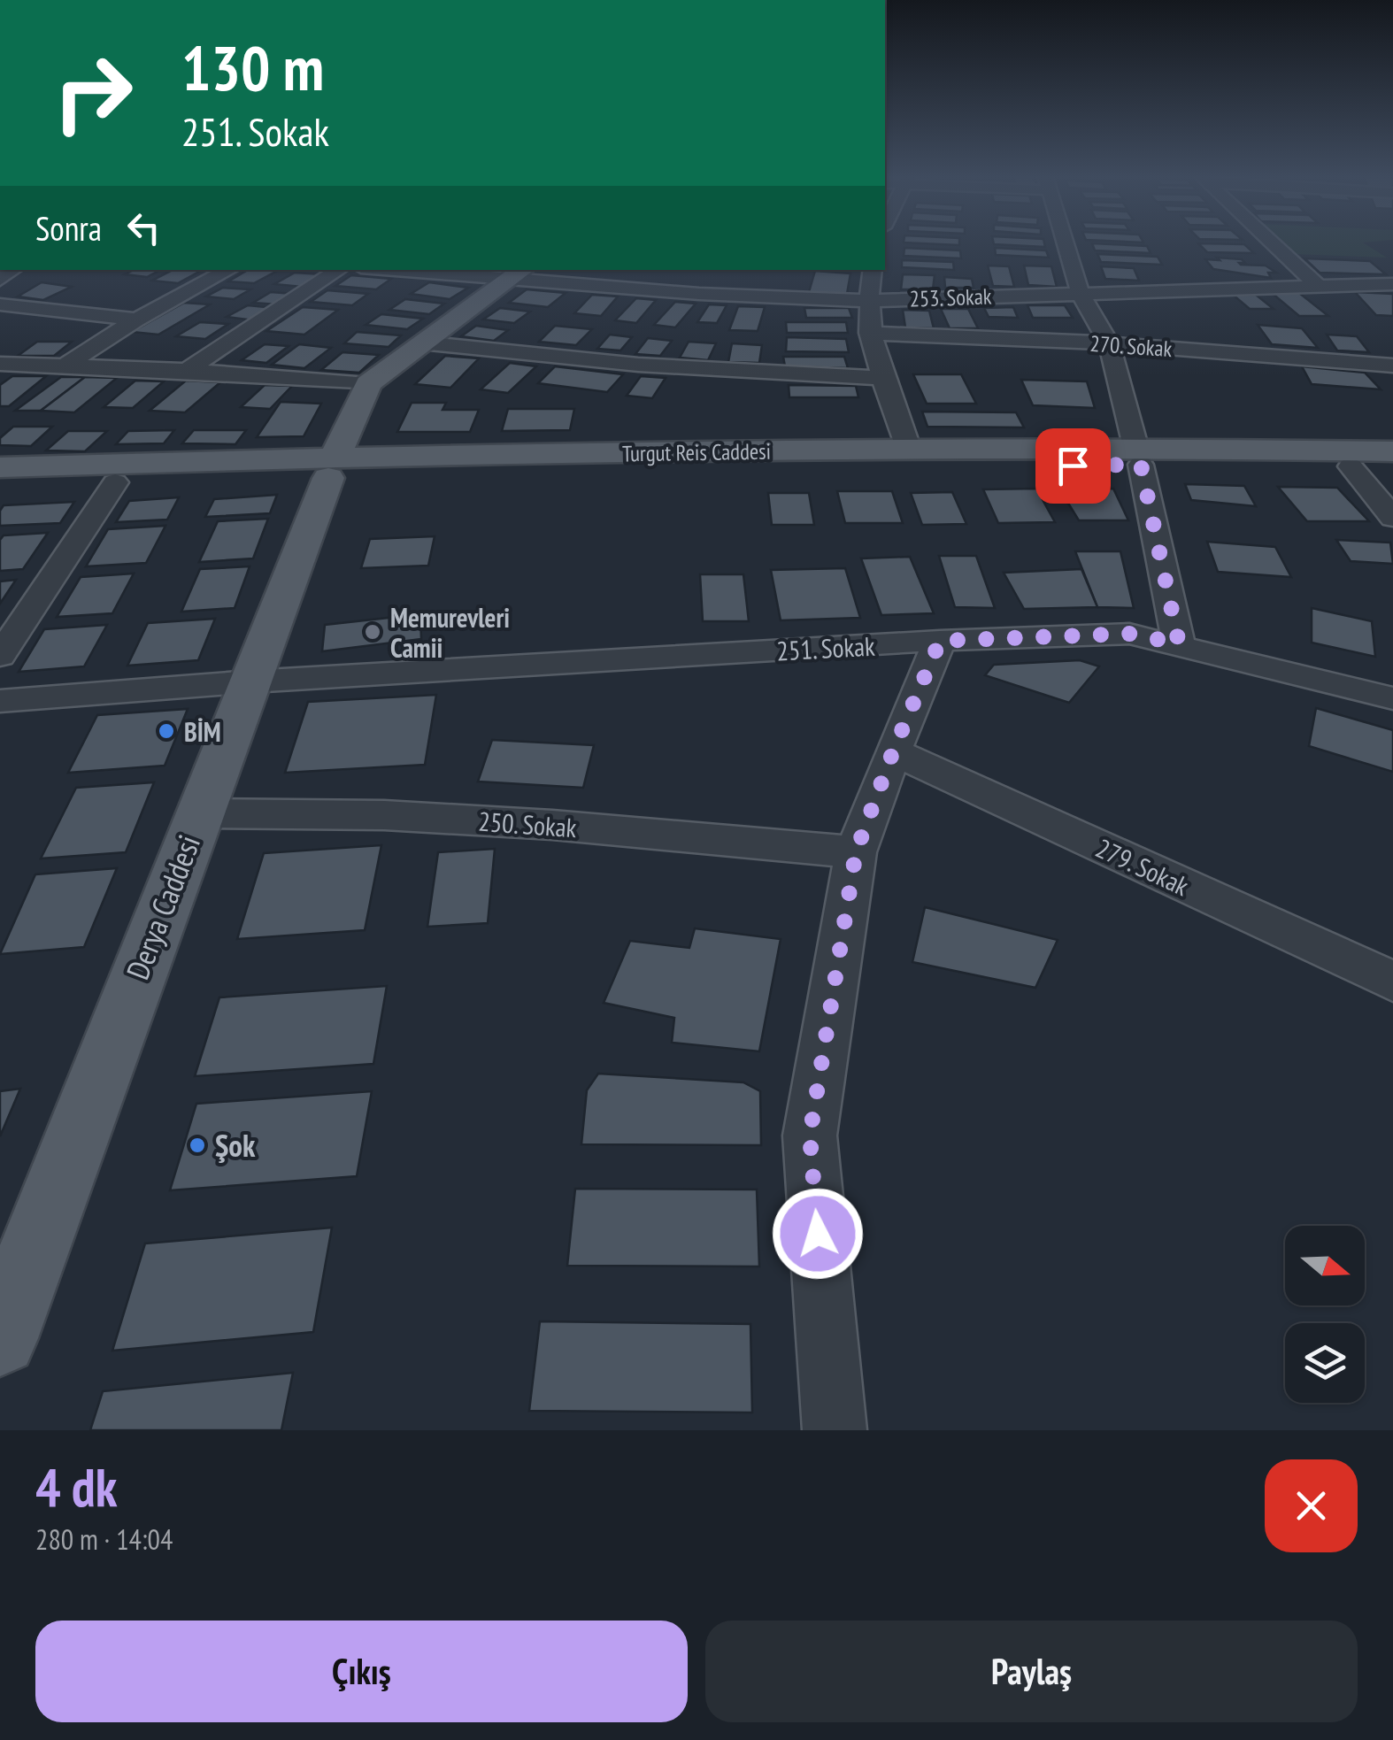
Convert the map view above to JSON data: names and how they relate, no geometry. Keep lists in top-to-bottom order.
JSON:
{
  "streets": {
    "main road": ["Turgut Reis Caddesi", "Derya Caddesi"],
    "street": [
      "253. Sokak",
      "270. Sokak",
      "251. Sokak",
      "250. Sokak",
      "279. Sokak"
    ]
  },
  "crossings": [
    ["Turgut Reis Caddesi", "Derya Caddesi"],
    ["251. Sokak", "Derya Caddesi"],
    ["250. Sokak", "Derya Caddesi"]
  ],
  "places": ["Memurevleri Camii", "BİM", "Şok"],
  "north": "right",
  "page": {
    "turn": ["130 m", "251. Sokak"],
    "then": "Sonra",
    "heading": ["4 dk", "280 m · 14:04"],
    "buttons": ["Çıkış", "Paylaş"]
  }
}
